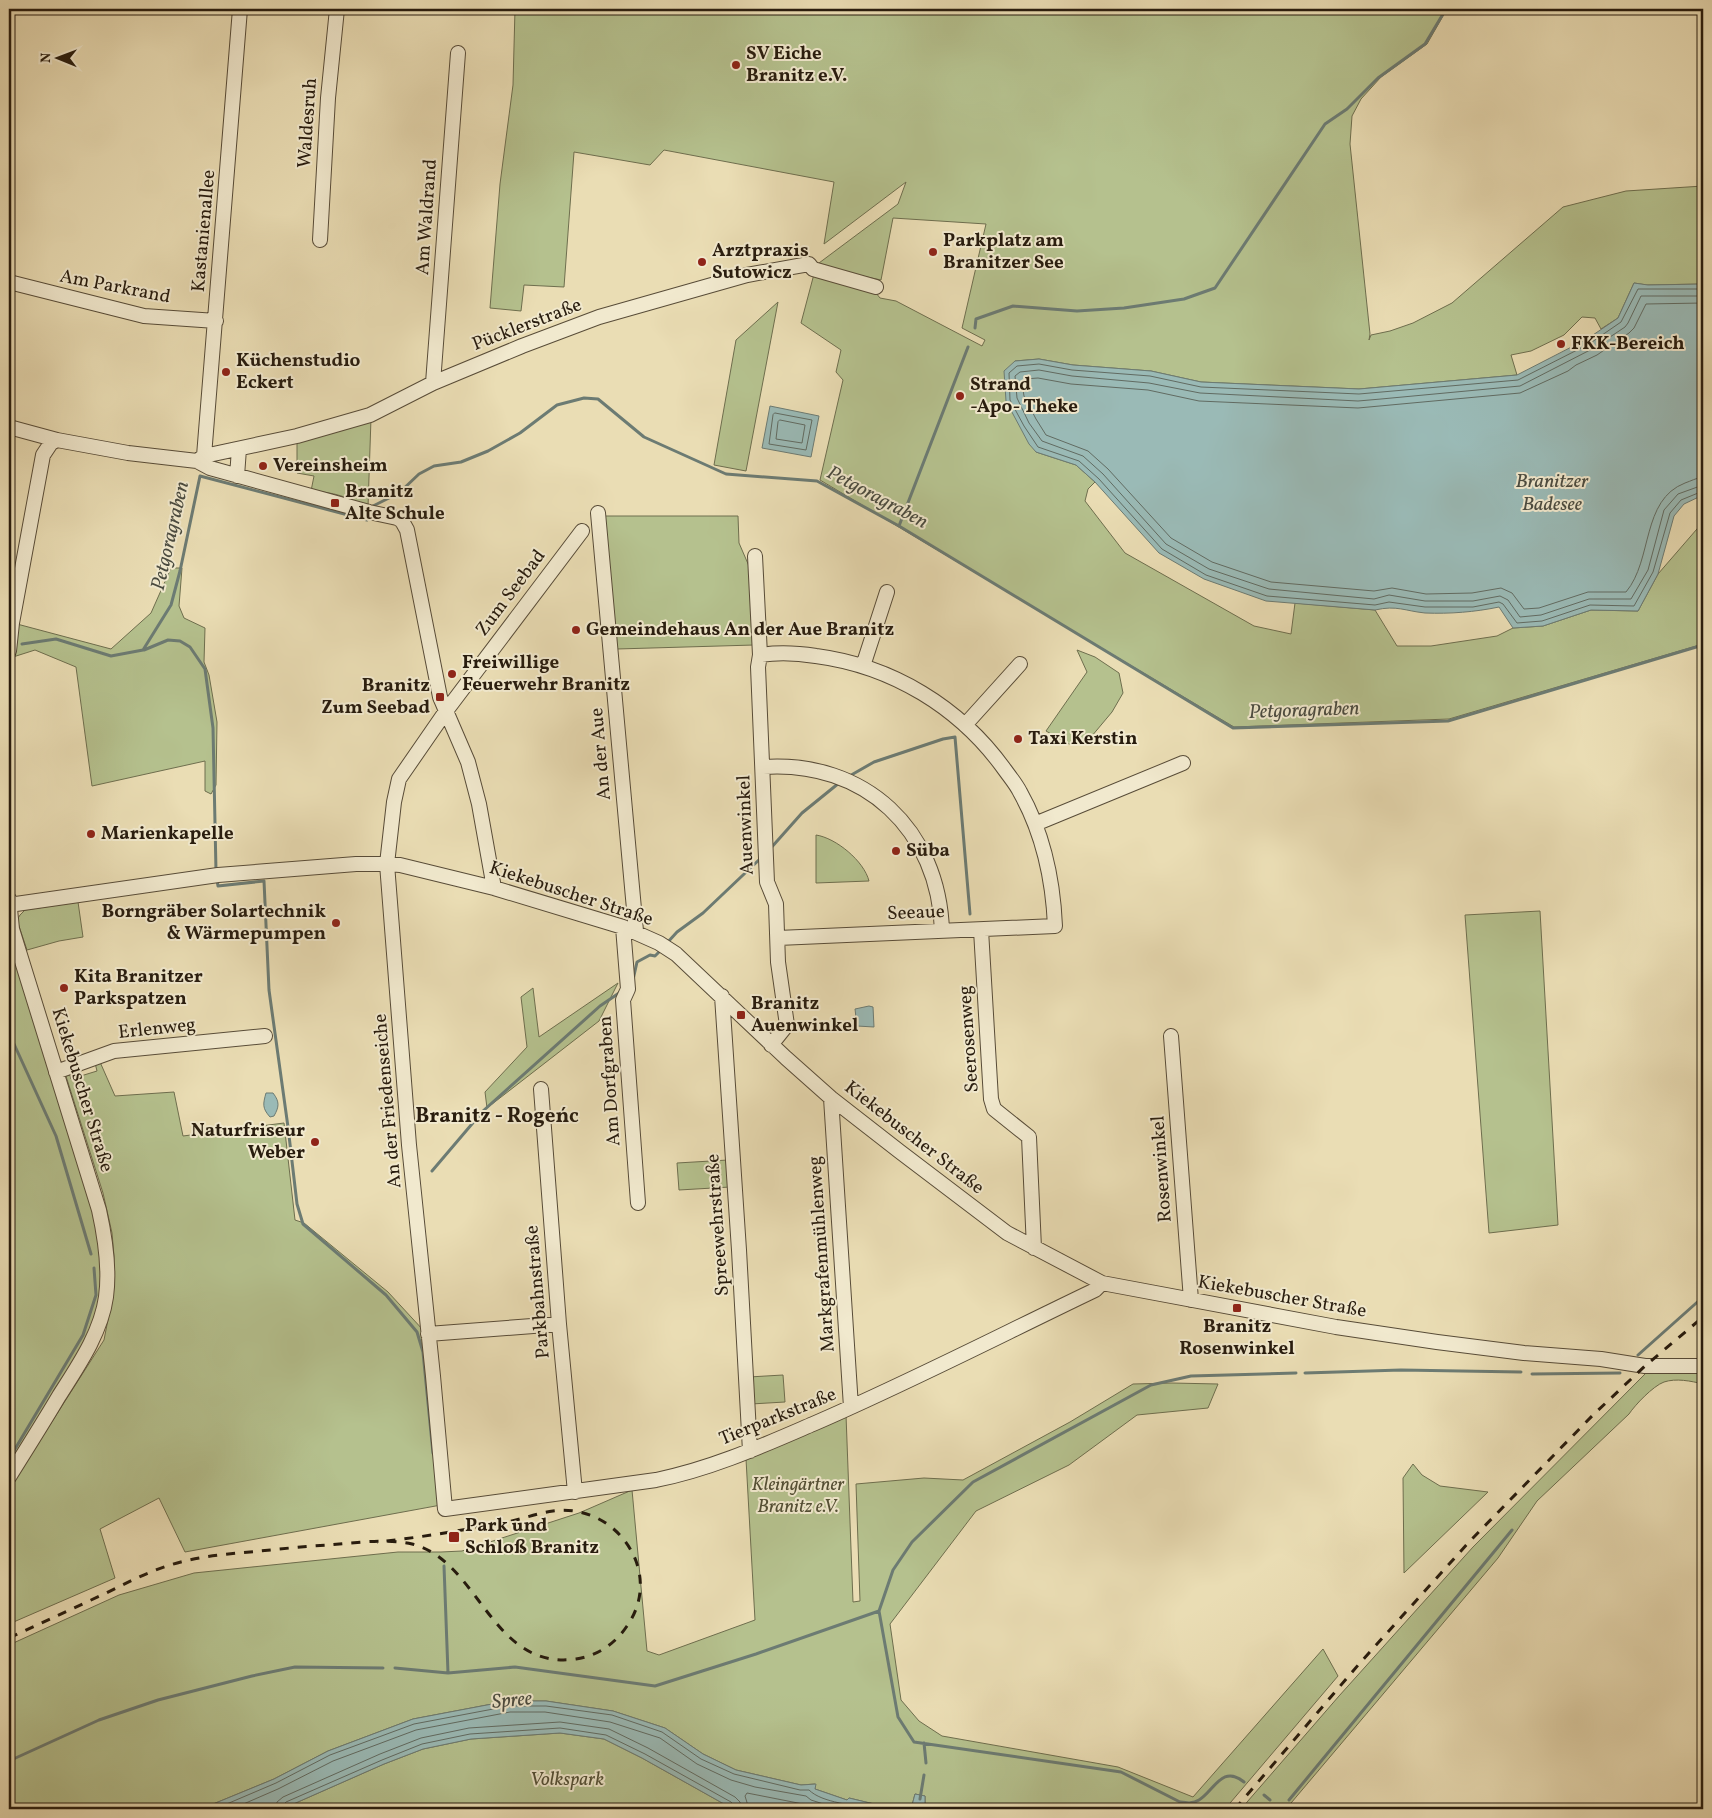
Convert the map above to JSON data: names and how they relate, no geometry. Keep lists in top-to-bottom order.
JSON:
{
  "streets": {
    "street": [
      "Waldesruh",
      "Am Waldrand",
      "Kastanienallee",
      "Am Parkrand",
      "Pücklerstraße",
      "Zum Seebad",
      "An der Aue",
      "Auenwinkel",
      "Kiekebuscher Straße",
      "Seeaue",
      "Erlenweg",
      "Seerosenweg",
      "Am Dorfgraben",
      "An der Friedenseiche",
      "Rosenwinkel",
      "Spreewehrstraße",
      "Markgrafenmühlenweg",
      "Parkbahnstraße",
      "Tierparkstraße"
    ]
  },
  "crossings": [
    ["Am Waldrand", "Pücklerstraße"],
    ["Kastanienallee", "Am Parkrand"],
    ["Kastanienallee", "Pücklerstraße"],
    ["Zum Seebad", "Kiekebuscher Straße"],
    ["Zum Seebad", "An der Friedenseiche"],
    ["An der Aue", "Kiekebuscher Straße"],
    ["An der Aue", "Am Dorfgraben"],
    ["Auenwinkel", "Kiekebuscher Straße"],
    ["Auenwinkel", "Seeaue"],
    ["Kiekebuscher Straße", "Erlenweg"],
    ["Kiekebuscher Straße", "Seerosenweg"],
    ["Kiekebuscher Straße", "Am Dorfgraben"],
    ["Kiekebuscher Straße", "An der Friedenseiche"],
    ["Kiekebuscher Straße", "Rosenwinkel"],
    ["Kiekebuscher Straße", "Spreewehrstraße"],
    ["Kiekebuscher Straße", "Markgrafenmühlenweg"],
    ["Kiekebuscher Straße", "Tierparkstraße"],
    ["Seeaue", "Seerosenweg"],
    ["An der Friedenseiche", "Tierparkstraße"],
    ["Spreewehrstraße", "Tierparkstraße"],
    ["Markgrafenmühlenweg", "Tierparkstraße"],
    ["Parkbahnstraße", "Tierparkstraße"]
  ],
  "districts": ["Branitz - Rogeńc"],
  "water": ["Branitzer Badesee", "Petgoragraben", "Spree"],
  "parks": ["Kleingärtner Branitz e.V.", "Volkspark"],
  "places": {
    "other": [
      "SV Eiche Branitz e.V.",
      "Parkplatz am Branitzer See",
      "Arztpraxis Sutowicz",
      "FKK-Bereich",
      "Küchenstudio Eckert",
      "Strand -Apo- Theke",
      "Vereinsheim",
      "Gemeindehaus An der Aue Branitz",
      "Freiwillige Feuerwehr Branitz",
      "Taxi Kerstin",
      "Marienkapelle",
      "Süba",
      "Borngräber Solartechnik & Wärmepumpen",
      "Kita Branitzer Parkspatzen",
      "Naturfriseur Weber"
    ],
    "transit": [
      "Branitz Alte Schule",
      "Branitz Zum Seebad",
      "Branitz Auenwinkel",
      "Branitz Rosenwinkel",
      "Park und Schloß Branitz"
    ]
  },
  "north": "left"
}
